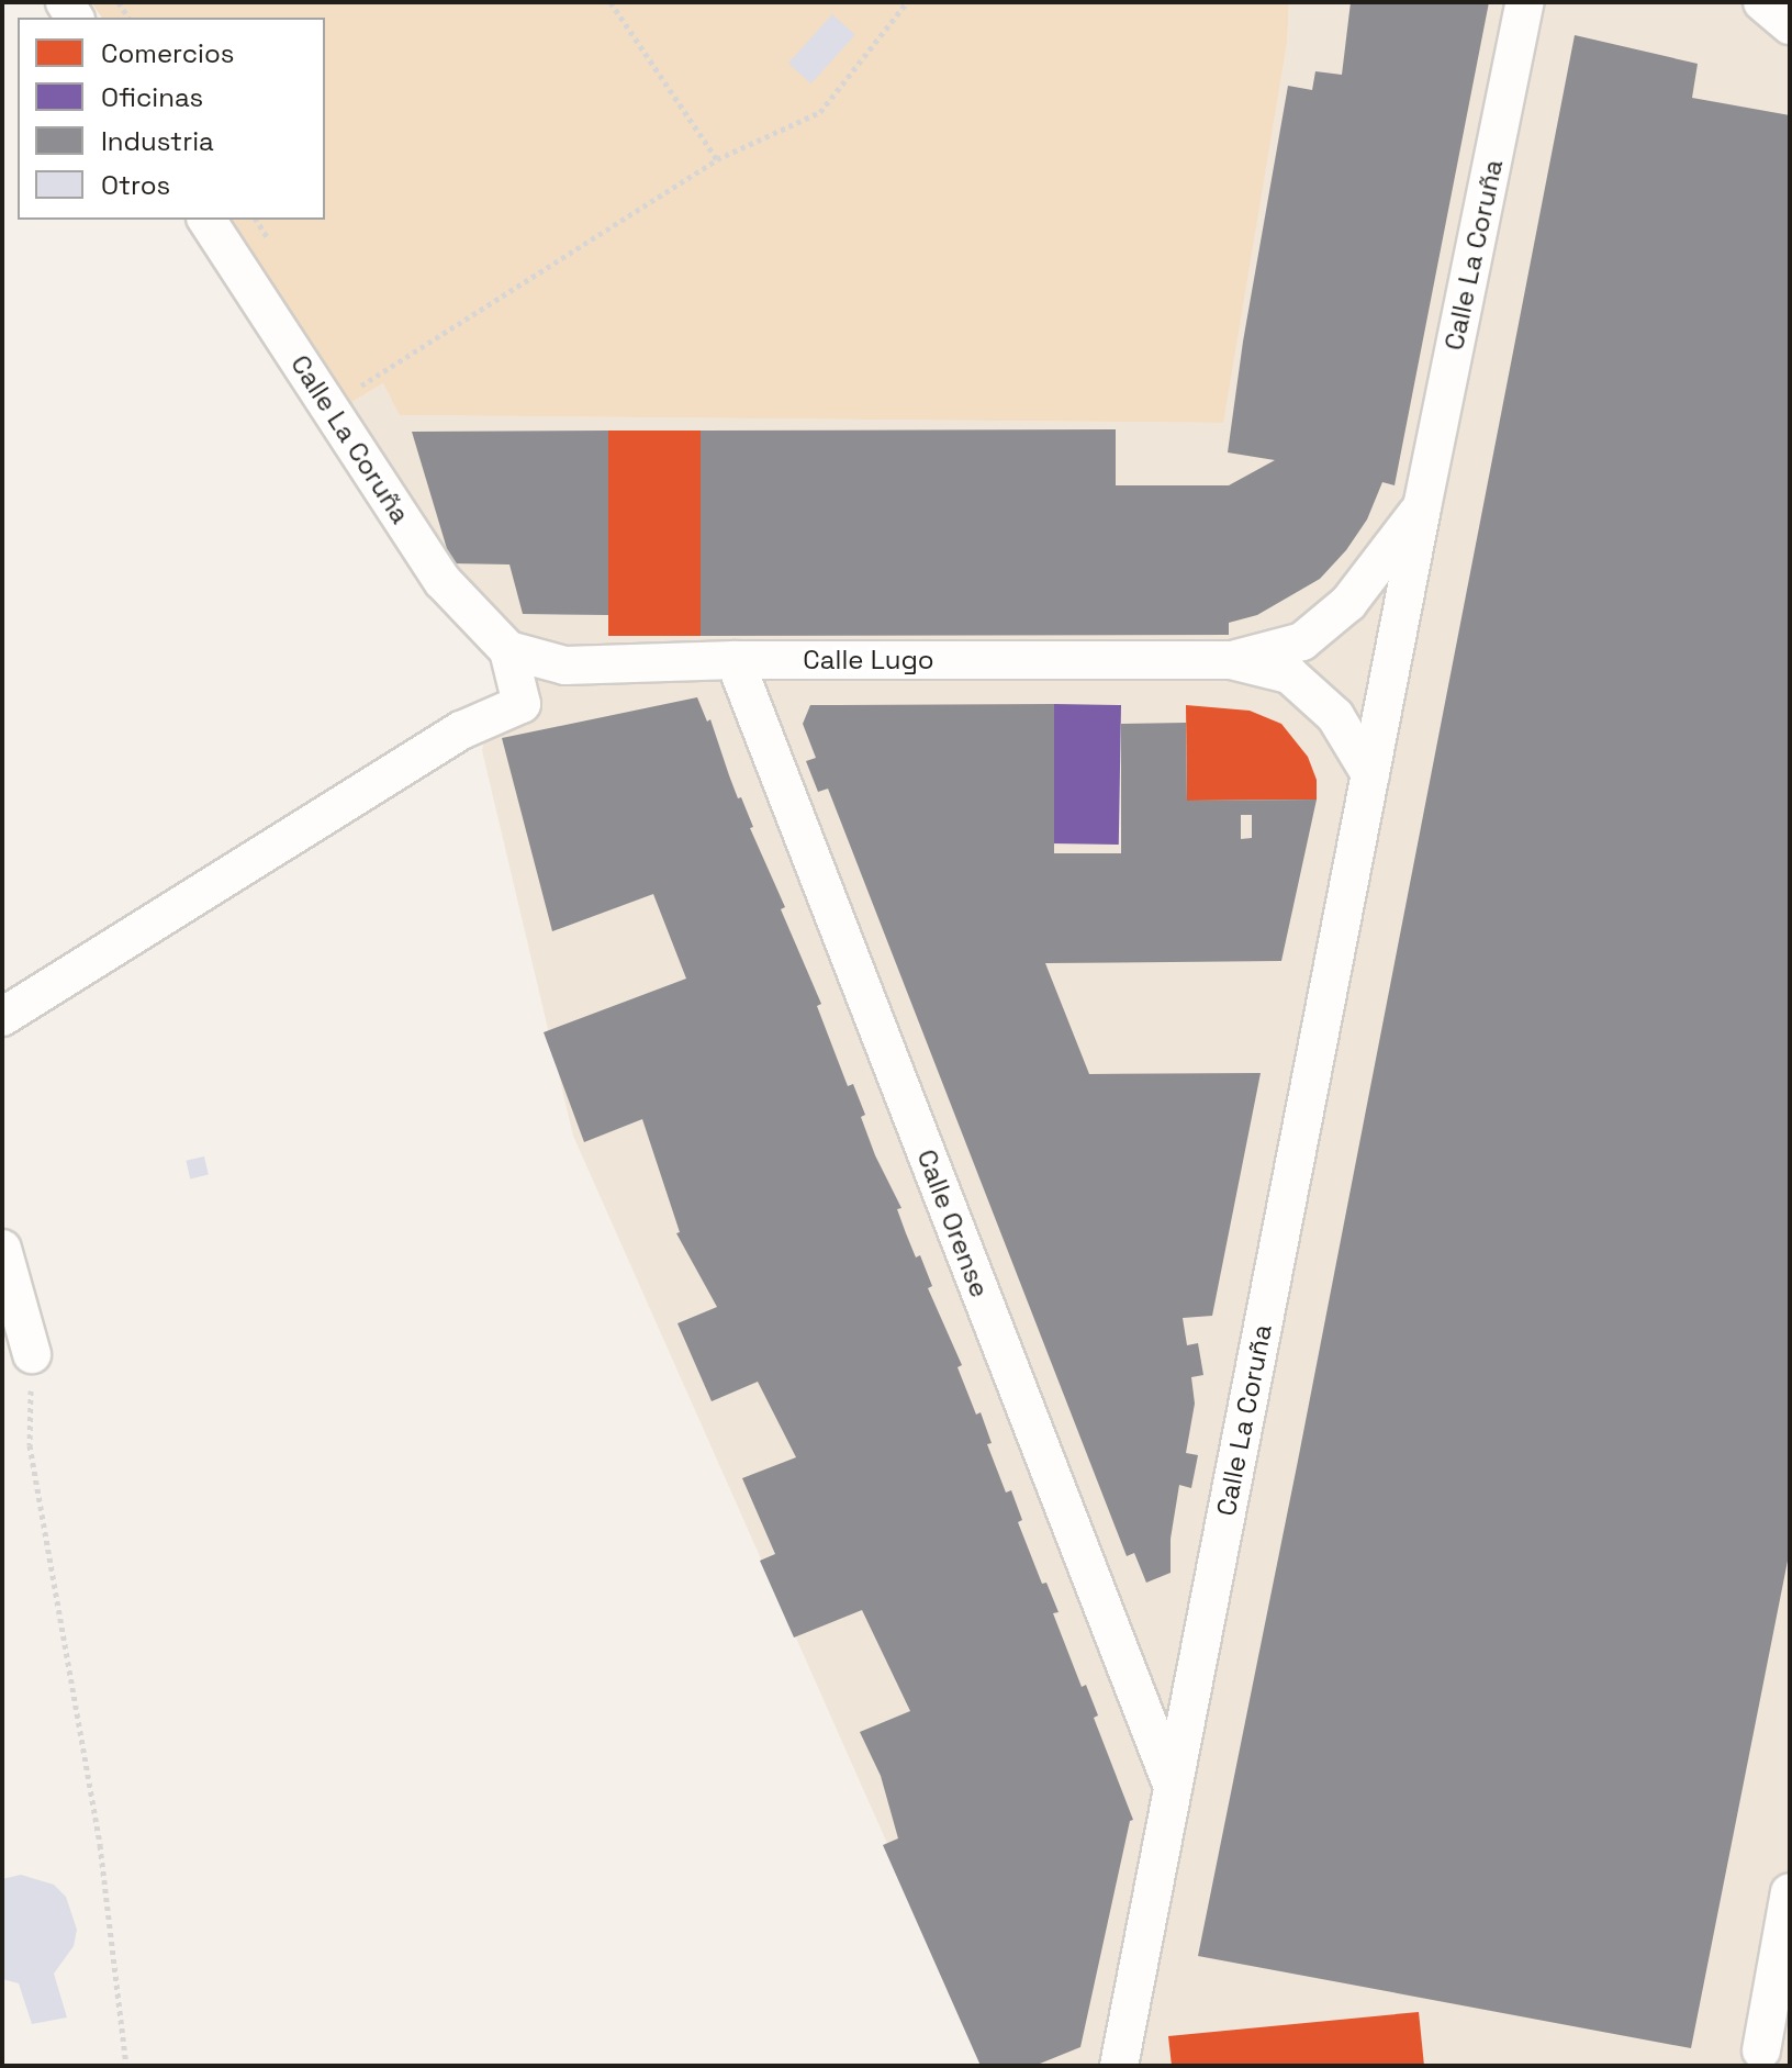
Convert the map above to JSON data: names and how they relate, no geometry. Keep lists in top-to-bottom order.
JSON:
{
  "streets": {
    "street": ["Calle La Coruña", "Calle Lugo", "Calle Orense"]
  },
  "crossings": [
    ["Calle La Coruña", "Calle Lugo"],
    ["Calle La Coruña", "Calle Orense"],
    ["Calle Lugo", "Calle Orense"]
  ],
  "legend": [
    "Comercios",
    "Oficinas",
    "Industria",
    "Otros"
  ]
}
